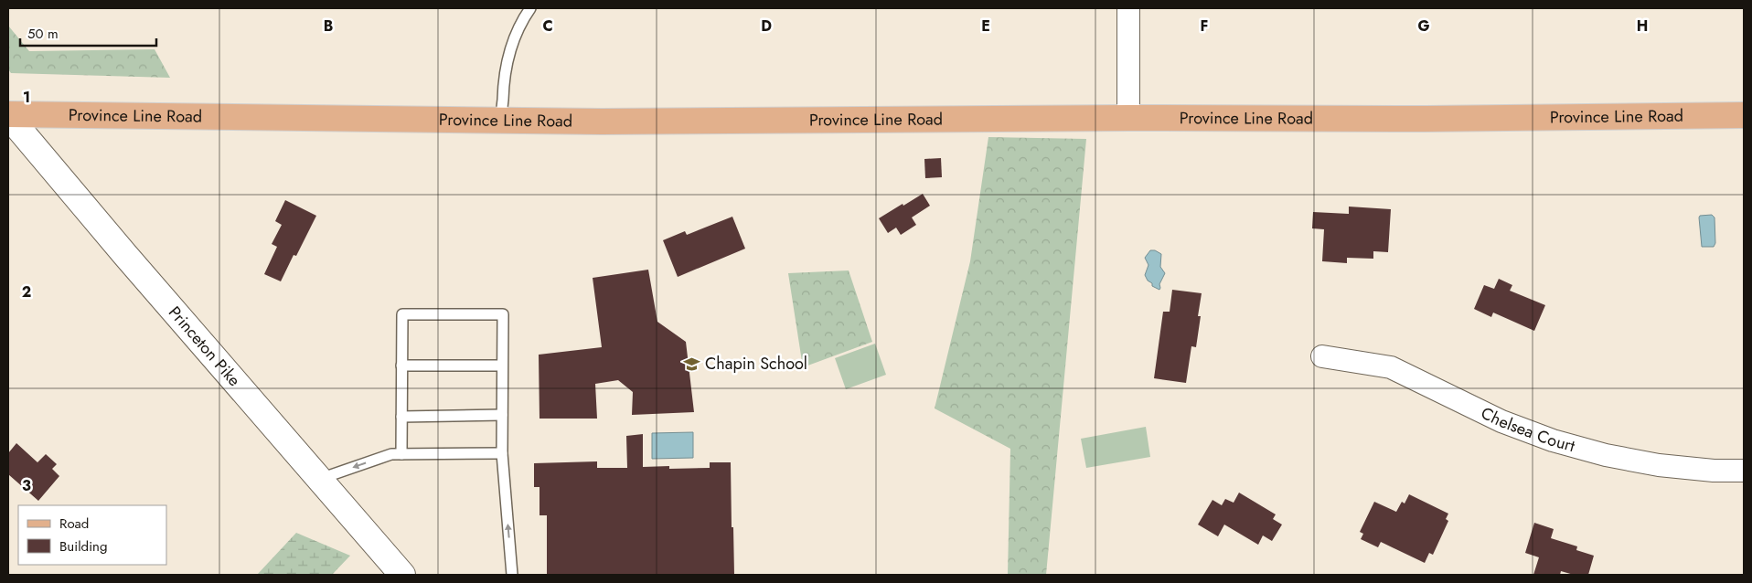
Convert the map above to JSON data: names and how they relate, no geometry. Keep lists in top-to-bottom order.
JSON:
{
  "streets": {
    "main road": ["Province Line Road", "Princeton Pike"],
    "street": ["Chelsea Court"]
  },
  "crossings": [
    ["Province Line Road", "Princeton Pike"]
  ],
  "places": {
    "school or university": ["Chapin School"]
  },
  "legend": ["Road", "Building"],
  "scale_bar": "50 m",
  "grid": {
    "columns": [
      "B",
      "C",
      "D",
      "E",
      "F",
      "G",
      "H"
    ],
    "rows": ["1", "2", "3"]
  }
}
